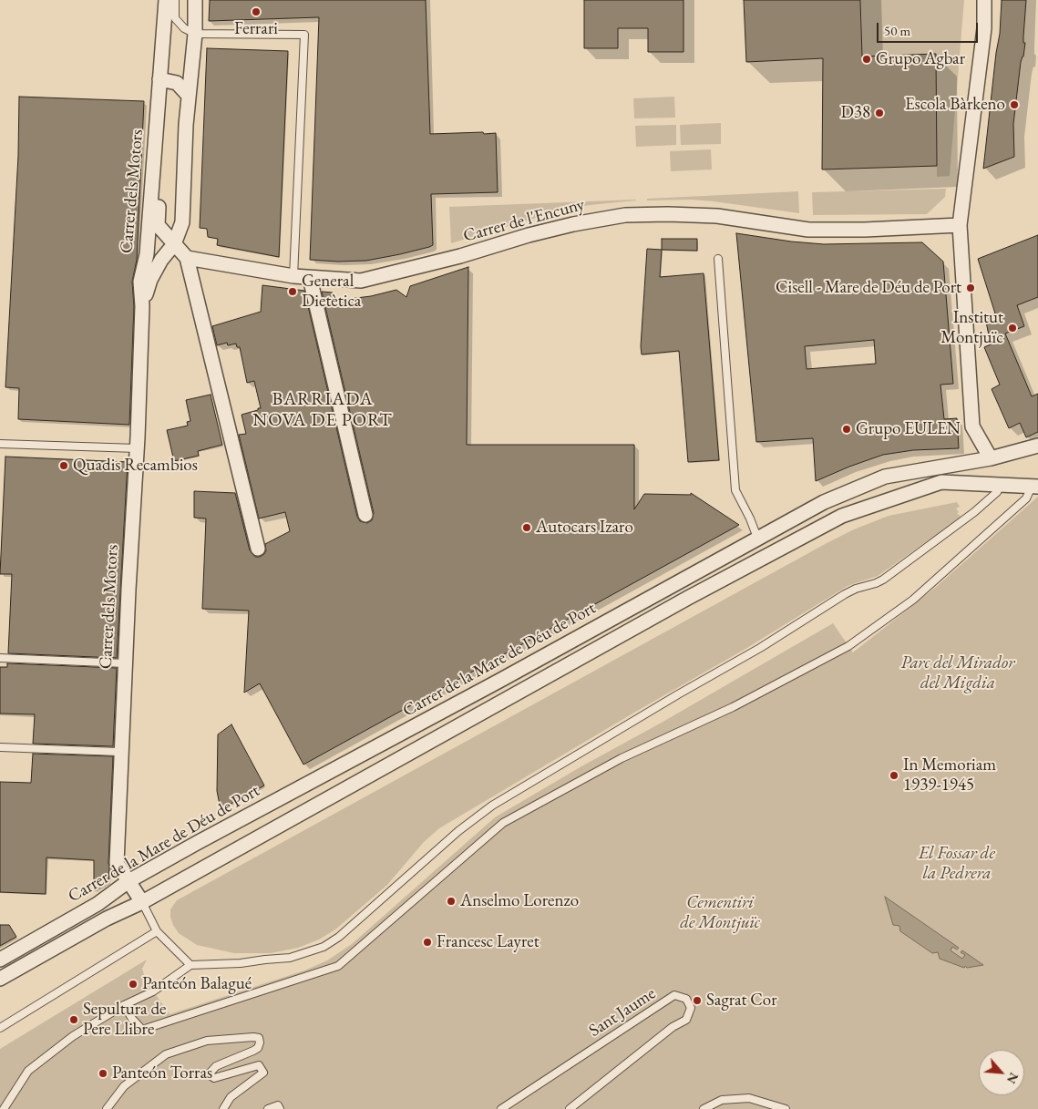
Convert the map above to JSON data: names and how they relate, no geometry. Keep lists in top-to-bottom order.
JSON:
{
  "streets": {
    "street": ["Carrer dels Motors", "Carrer de l'Encuny", "Carrer de la Mare de Déu de Port"],
    "lane": ["Sant Jaume"]
  },
  "crossings": [
    ["Carrer dels Motors", "Carrer de la Mare de Déu de Port"]
  ],
  "districts": ["BARRIADA NOVA DE PORT"],
  "parks": ["Parc del Mirador del Migdia", "El Fossar de la Pedrera", "Cementiri de Montjuïc"],
  "places": [
    "Ferrari",
    "Grupo Agbar",
    "Escola Bàrkeno",
    "D38",
    "Cisell - Mare de Déu de Port",
    "General Dietètica",
    "Institut Montjuïc",
    "Grupo EULEN",
    "Quadis Recambios",
    "Autocars Izaro",
    "In Memoriam 1939-1945",
    "Anselmo Lorenzo",
    "Francesc Layret",
    "Panteón Balagué",
    "Sagrat Cor",
    "Sepultura de Pere Llibre",
    "Panteón Torras"
  ],
  "scale_bar": "50 m",
  "north": "bottom right"
}
